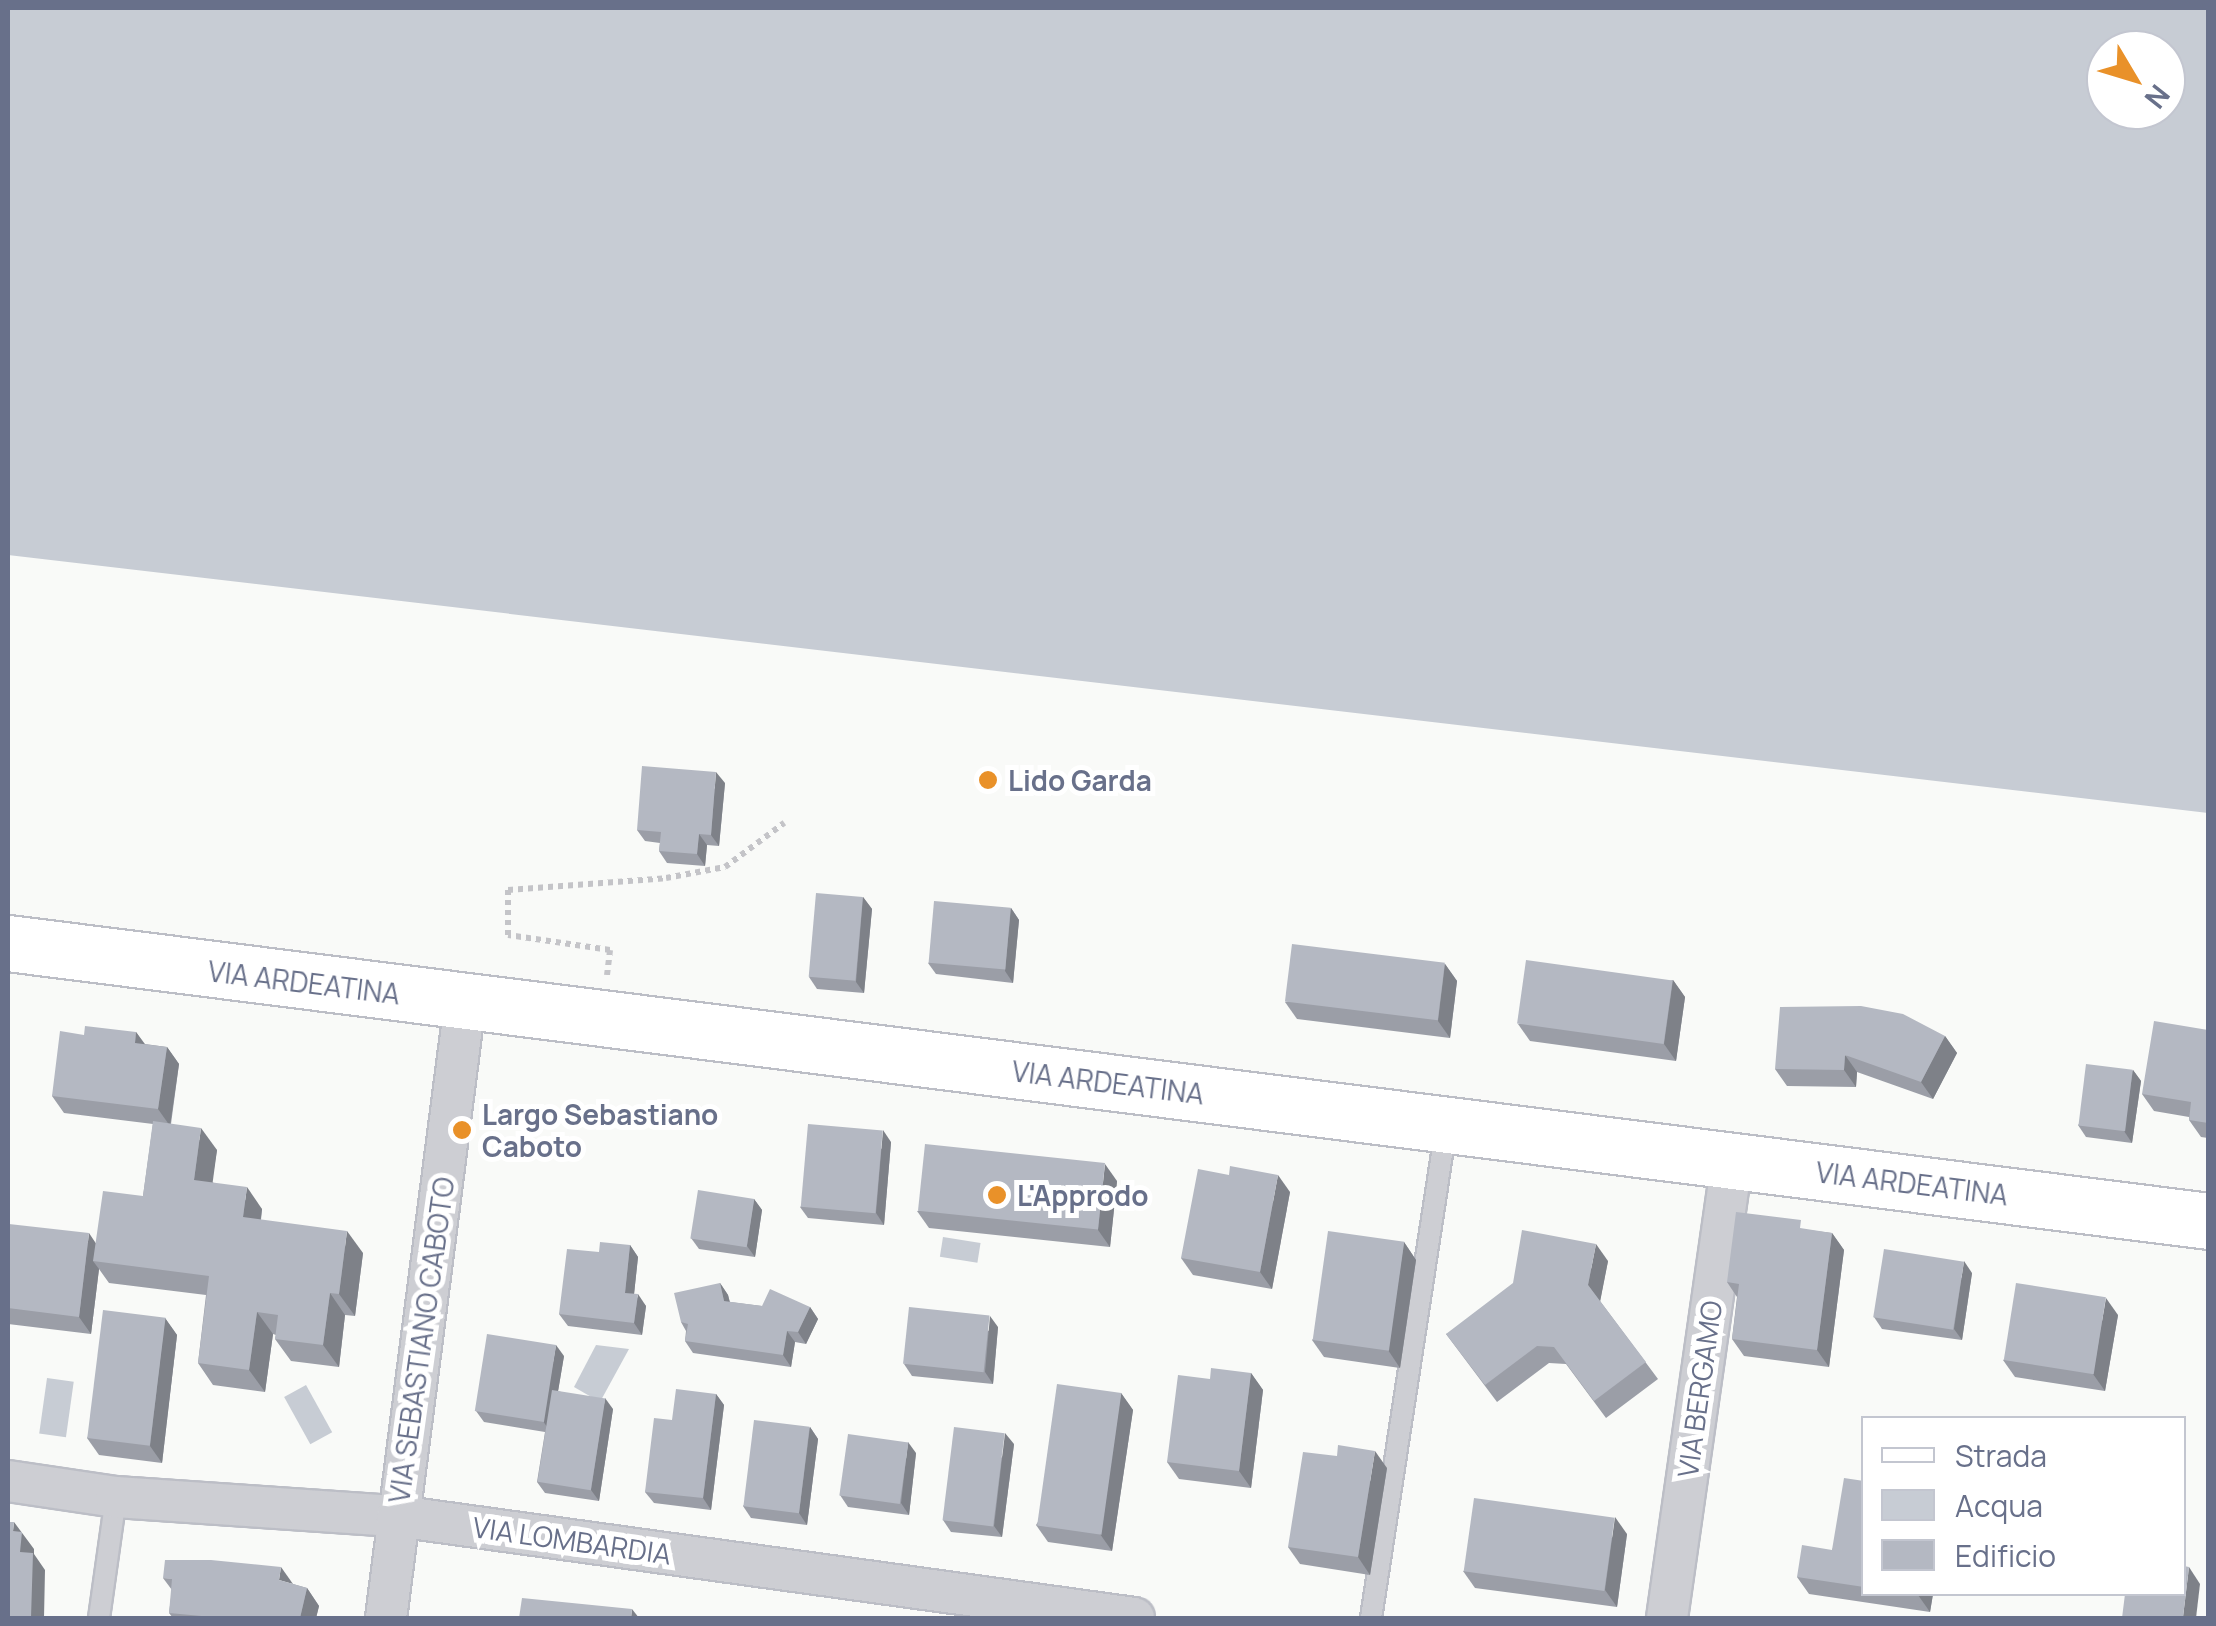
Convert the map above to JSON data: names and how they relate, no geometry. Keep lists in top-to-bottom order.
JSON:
{
  "streets": {
    "main road": ["VIA ARDEATINA"],
    "street": ["VIA SEBASTIANO CABOTO", "VIA BERGAMO", "VIA LOMBARDIA"]
  },
  "crossings": [
    ["VIA ARDEATINA", "VIA SEBASTIANO CABOTO"],
    ["VIA ARDEATINA", "VIA BERGAMO"],
    ["VIA SEBASTIANO CABOTO", "VIA LOMBARDIA"]
  ],
  "places": ["Lido Garda", "Largo Sebastiano Caboto", "L'Approdo"],
  "legend": ["Strada", "Acqua", "Edificio"],
  "north": "bottom right"
}
